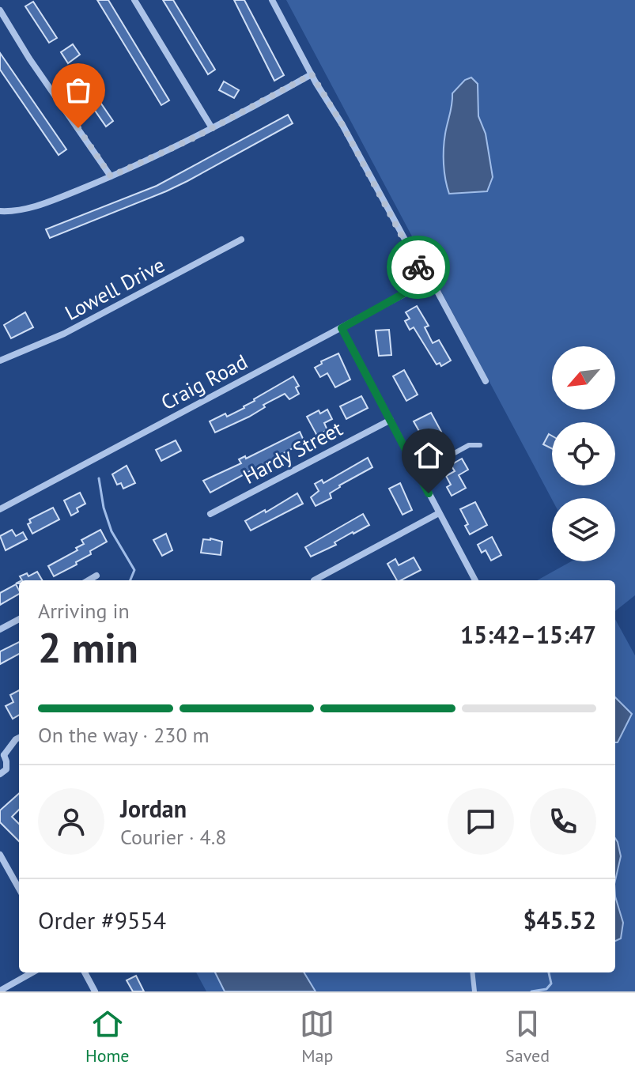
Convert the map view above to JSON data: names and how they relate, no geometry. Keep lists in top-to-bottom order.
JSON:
{
  "streets": {
    "street": ["Lowell Drive", "Craig Road", "Hardy Street"]
  },
  "north": "bottom left",
  "page": {
    "heading": ["2 min", "Arriving in", "15:42–15:47"],
    "panel": [
      "Jordan",
      "Courier · 4.8",
      "Order #9554",
      "$45.52"
    ],
    "bar": "On the way · 230 m",
    "tabs": ["Home", "Map", "Saved"]
  }
}
